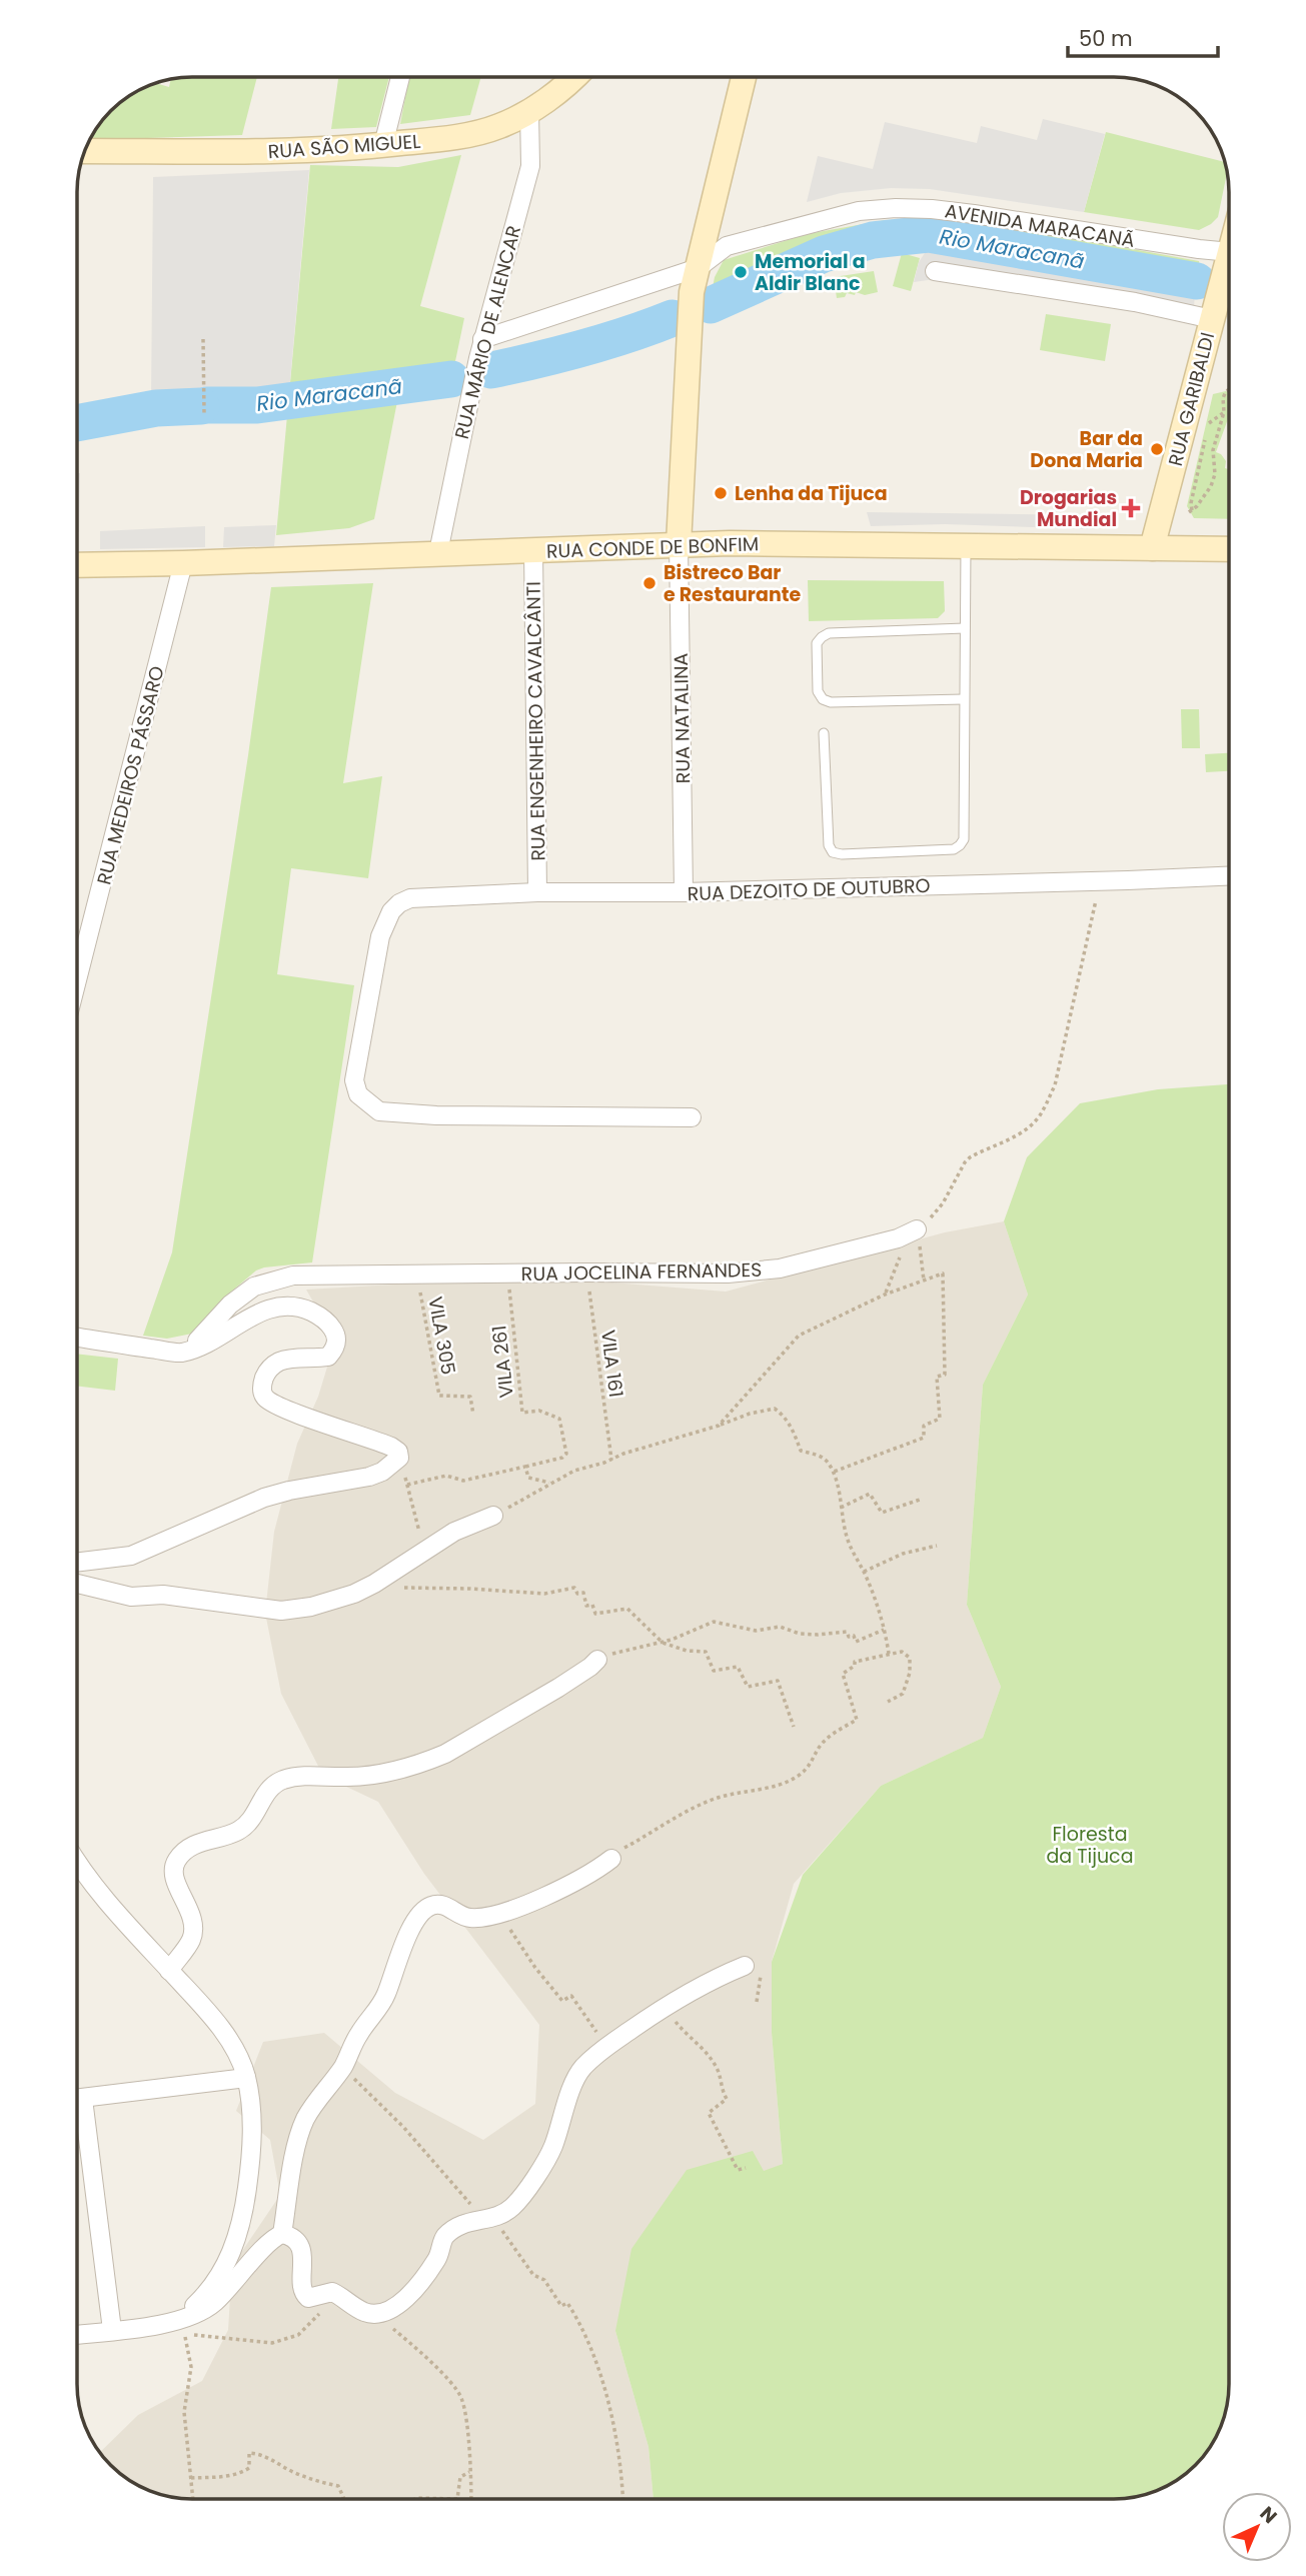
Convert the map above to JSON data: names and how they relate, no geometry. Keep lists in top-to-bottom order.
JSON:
{
  "streets": {
    "street": [
      "RUA SÃO MIGUEL",
      "AVENIDA MARACANÃ",
      "RUA MÁRIO DE ALENCAR",
      "RUA GARIBALDI",
      "RUA CONDE DE BONFIM",
      "RUA NATALINA",
      "RUA ENGENHEIRO CAVALCÂNTI",
      "RUA MEDEIROS PÁSSARO",
      "RUA DEZOITO DE OUTUBRO",
      "RUA JOCELINA FERNANDES"
    ],
    "path": ["VILA 305", "VILA 261", "VILA 161"]
  },
  "crossings": [
    ["RUA SÃO MIGUEL", "RUA MÁRIO DE ALENCAR"],
    ["AVENIDA MARACANÃ", "RUA MÁRIO DE ALENCAR"],
    ["RUA MÁRIO DE ALENCAR", "RUA CONDE DE BONFIM"],
    ["RUA GARIBALDI", "RUA CONDE DE BONFIM"],
    ["RUA CONDE DE BONFIM", "RUA NATALINA"],
    ["RUA CONDE DE BONFIM", "RUA ENGENHEIRO CAVALCÂNTI"],
    ["RUA CONDE DE BONFIM", "RUA MEDEIROS PÁSSARO"],
    ["RUA NATALINA", "RUA DEZOITO DE OUTUBRO"],
    ["RUA ENGENHEIRO CAVALCÂNTI", "RUA DEZOITO DE OUTUBRO"],
    ["RUA JOCELINA FERNANDES", "VILA 305"],
    ["RUA JOCELINA FERNANDES", "VILA 261"],
    ["RUA JOCELINA FERNANDES", "VILA 161"]
  ],
  "water": ["Rio Maracanã"],
  "parks": ["Floresta da Tijuca"],
  "places": {
    "other": [
      "Memorial a Aldir Blanc",
      "Bar da Dona Maria",
      "Lenha da Tijuca",
      "Bistreco Bar e Restaurante"
    ],
    "health": ["Drogarias Mundial"]
  },
  "scale_bar": "50 m",
  "north": "top right"
}
